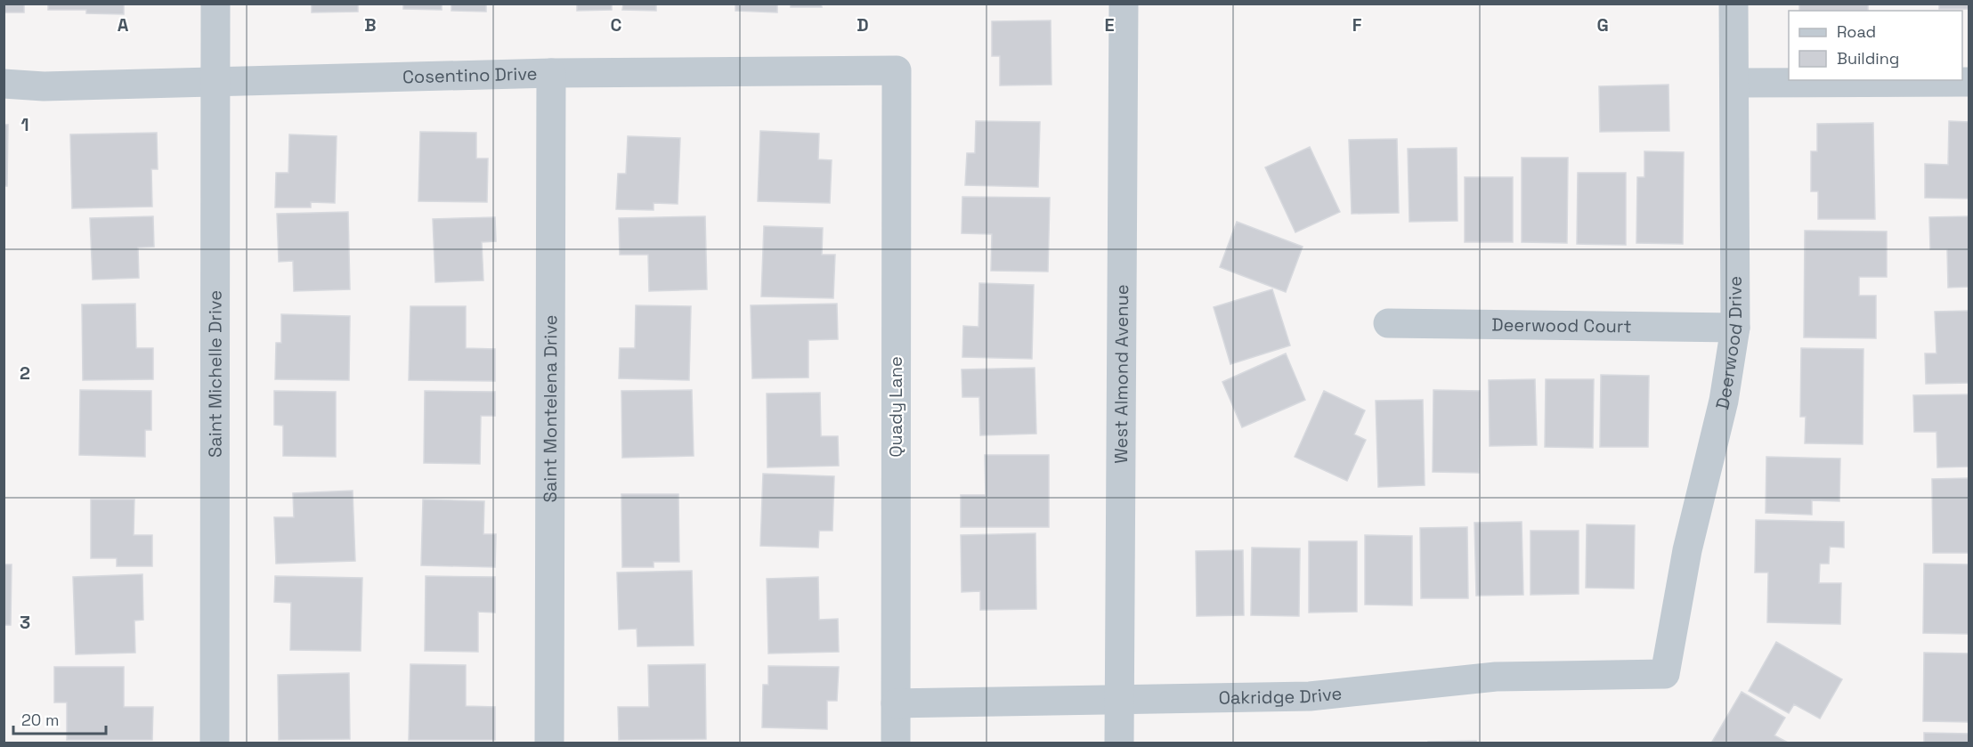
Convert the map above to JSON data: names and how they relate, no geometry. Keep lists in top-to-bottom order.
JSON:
{
  "streets": {
    "street": [
      "Cosentino Drive",
      "Deerwood Court",
      "Deerwood Drive",
      "Saint Michelle Drive",
      "West Almond Avenue",
      "Quady Lane",
      "Saint Montelena Drive",
      "Oakridge Drive"
    ]
  },
  "crossings": [
    ["Cosentino Drive", "Saint Michelle Drive"],
    ["Cosentino Drive", "Quady Lane"],
    ["Cosentino Drive", "Saint Montelena Drive"],
    ["Deerwood Court", "Deerwood Drive"],
    ["Deerwood Drive", "Oakridge Drive"],
    ["West Almond Avenue", "Oakridge Drive"],
    ["Quady Lane", "Oakridge Drive"]
  ],
  "legend": ["Road", "Building"],
  "scale_bar": "20 m",
  "grid": {
    "columns": [
      "A",
      "B",
      "C",
      "D",
      "E",
      "F",
      "G"
    ],
    "rows": ["1", "2", "3"]
  }
}
